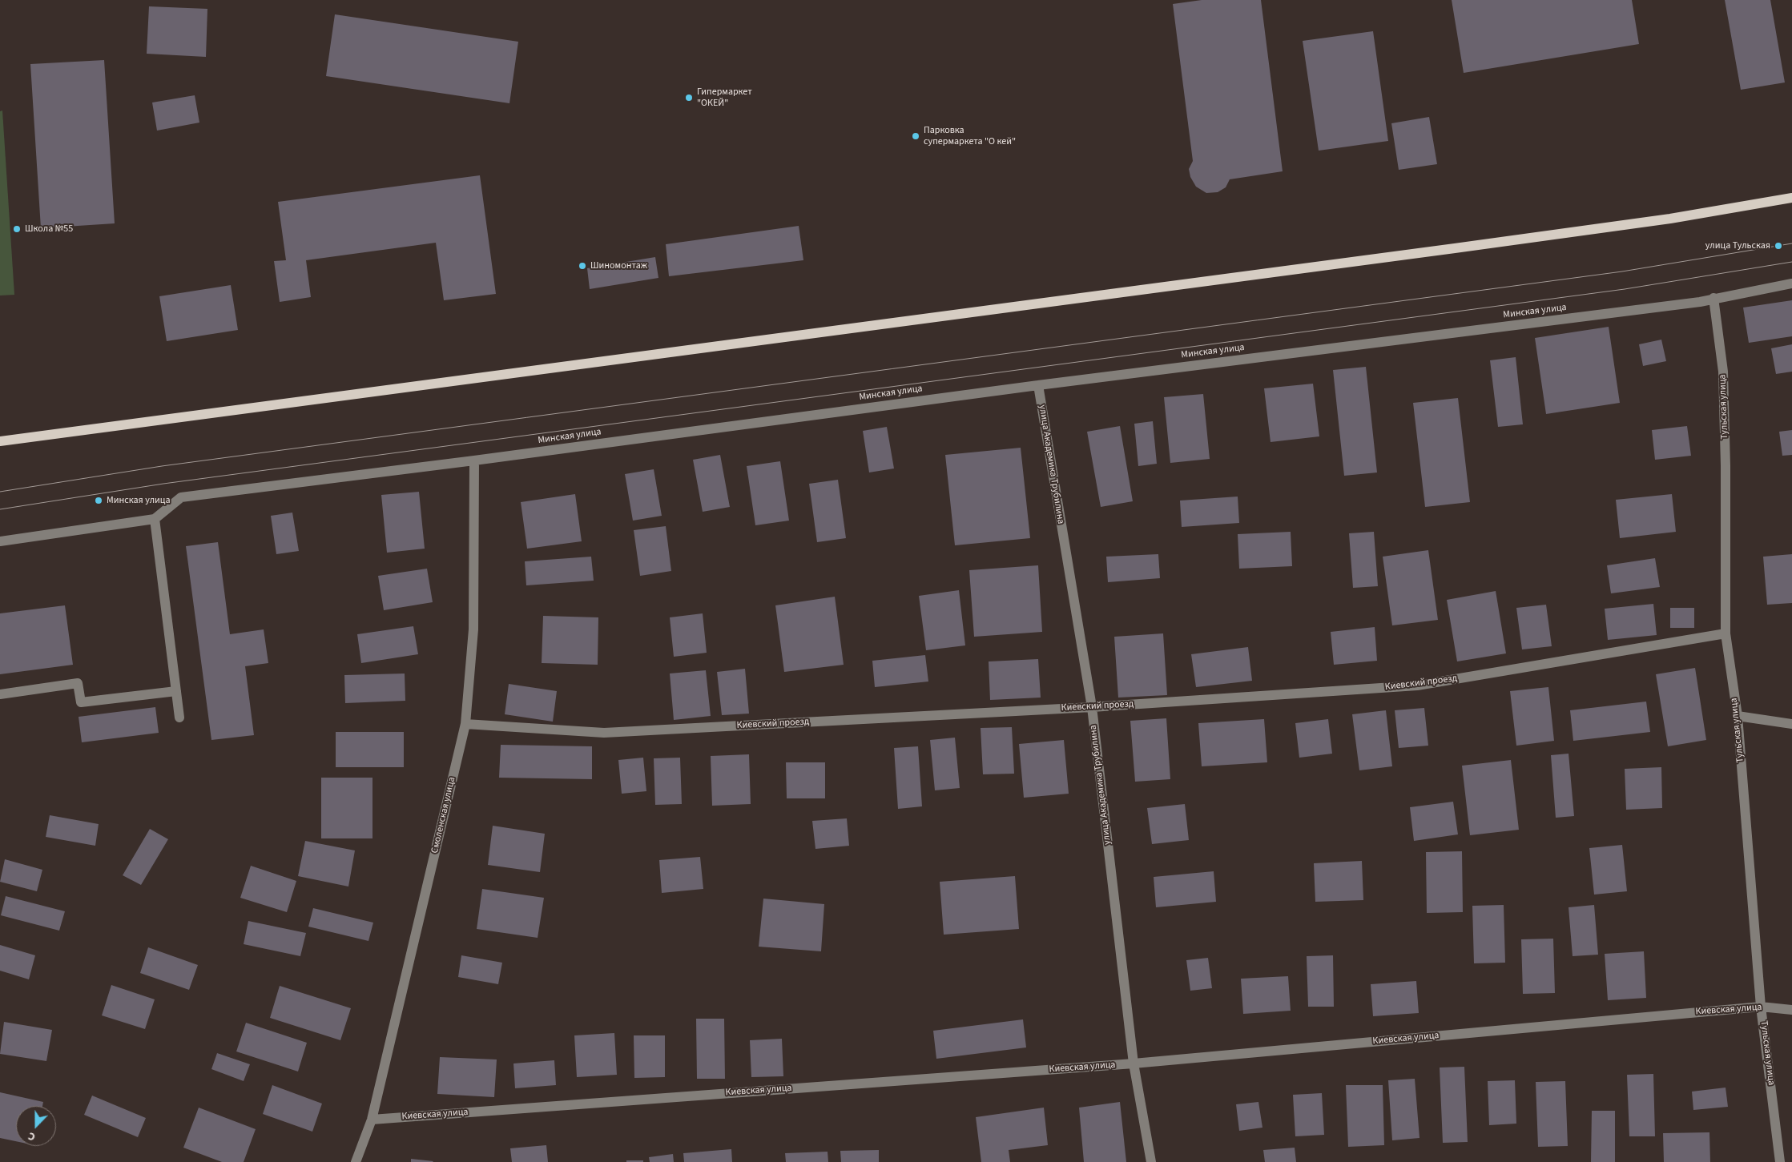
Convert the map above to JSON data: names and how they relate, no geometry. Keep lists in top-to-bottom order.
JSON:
{
  "streets": {
    "street": [
      "Минская улица",
      "Тульская улица",
      "улица Академика Трубилина",
      "Киевский проезд",
      "Смоленская улица",
      "Киевская улица"
    ]
  },
  "crossings": [
    ["Минская улица", "Тульская улица"],
    ["Минская улица", "улица Академика Трубилина"],
    ["Минская улица", "Смоленская улица"],
    ["Тульская улица", "Киевский проезд"],
    ["Тульская улица", "Киевская улица"],
    ["улица Академика Трубилина", "Киевский проезд"],
    ["улица Академика Трубилина", "Киевская улица"],
    ["Киевский проезд", "Смоленская улица"],
    ["Смоленская улица", "Киевская улица"]
  ],
  "places": [
    "Гипермаркет \"ОКЕЙ\"",
    "Парковка супермаркета \"О кей\"",
    "Школа №55",
    "улица Тульская",
    "Шиномонтаж",
    "Минская улица"
  ],
  "north": "bottom"
}
